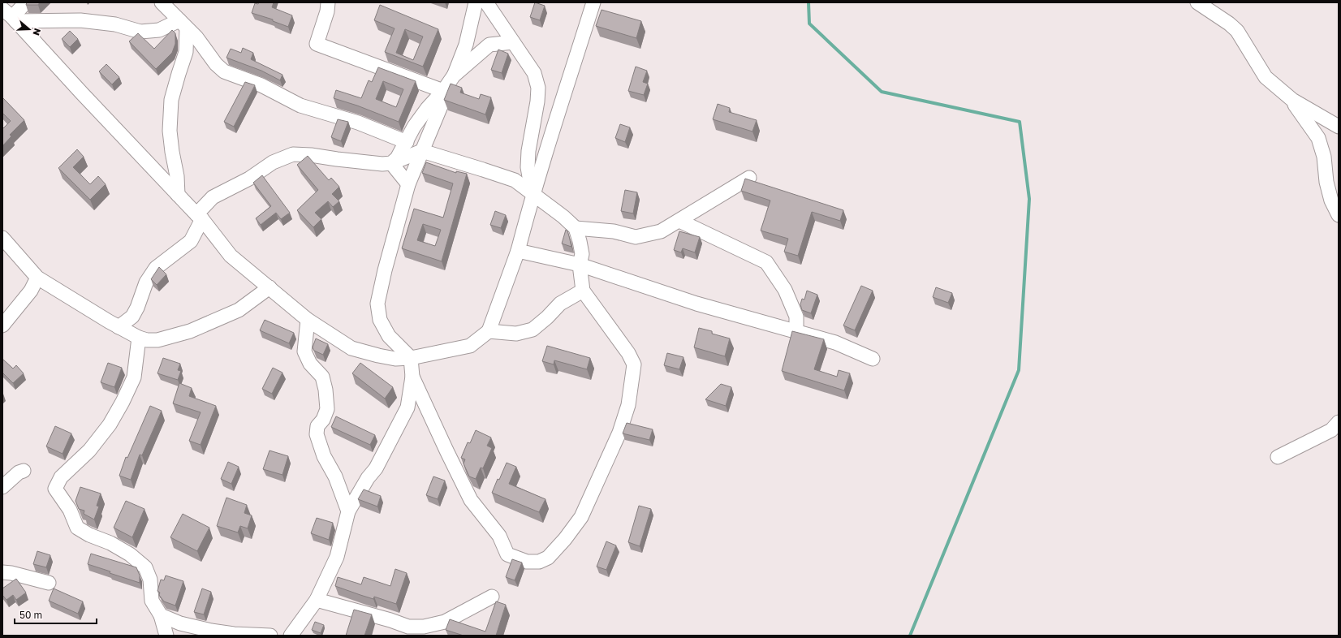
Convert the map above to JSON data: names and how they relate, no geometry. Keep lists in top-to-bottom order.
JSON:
{
  "scale_bar": "50 m",
  "north": "right"
}
